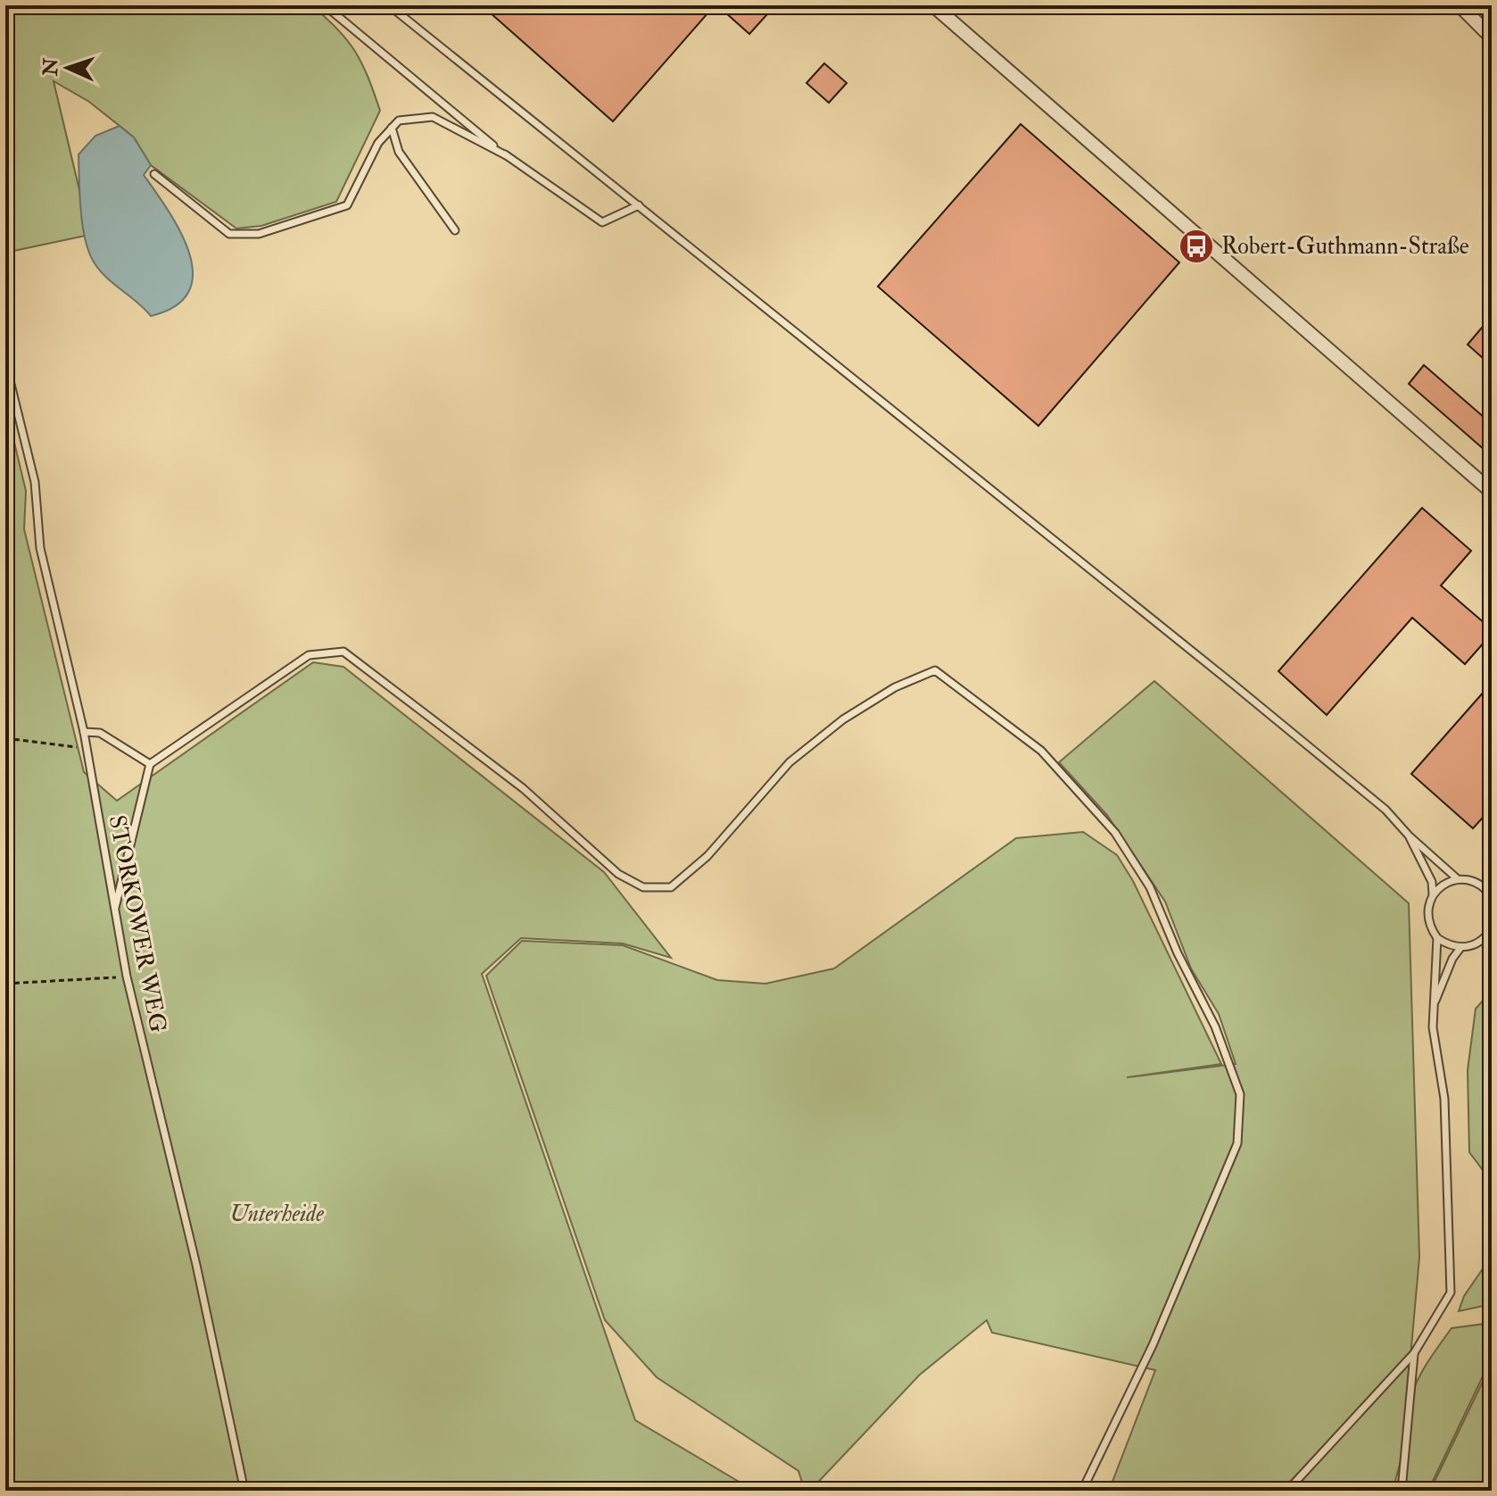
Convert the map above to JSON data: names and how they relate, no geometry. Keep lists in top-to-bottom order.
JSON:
{
  "streets": {
    "lane": ["STORKOWER WEG"]
  },
  "parks": ["Unterheide"],
  "places": {
    "bus stop": ["Robert-Guthmann-Straße"]
  },
  "north": "left"
}
